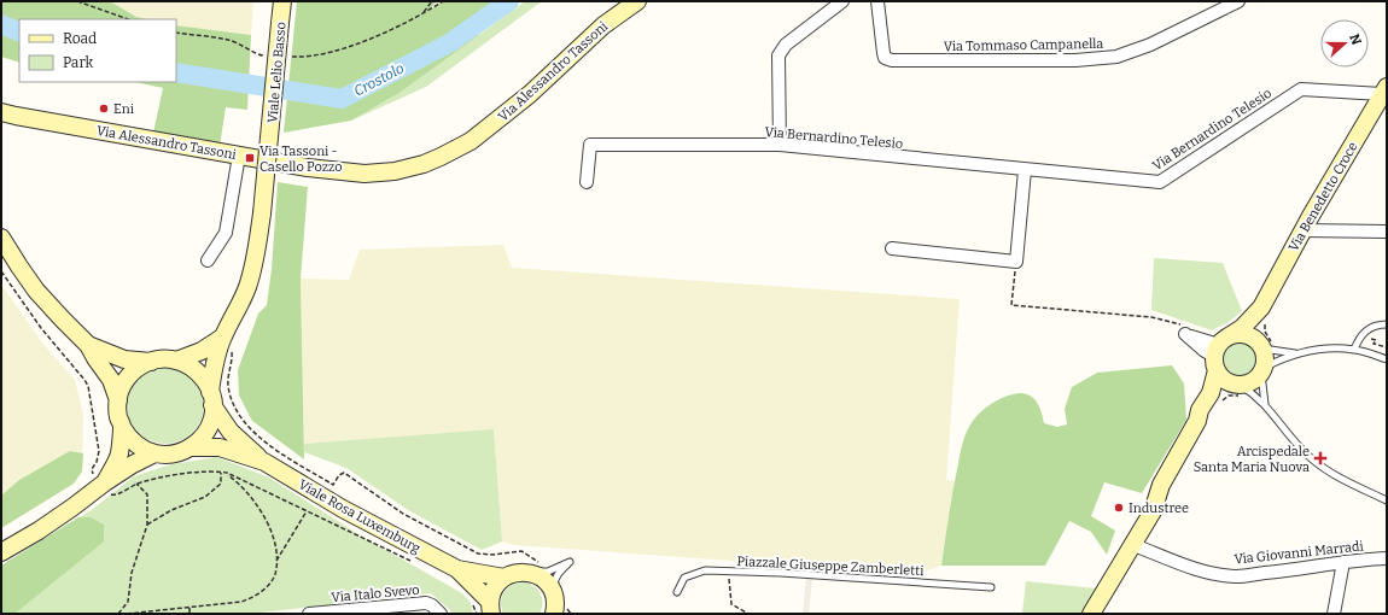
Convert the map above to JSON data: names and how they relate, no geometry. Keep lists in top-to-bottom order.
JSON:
{
  "streets": {
    "street": [
      "Via Tommaso Campanella",
      "Via Alessandro Tassoni",
      "Viale Lelio Basso",
      "Via Bernardino Telesio",
      "Via Benedetto Croce",
      "Viale Rosa Luxemburg",
      "Via Giovanni Marradi",
      "Via Italo Svevo"
    ],
    "lane": ["Piazzale Giuseppe Zamberletti"]
  },
  "crossings": [
    ["Viale Lelio Basso", "Viale Rosa Luxemburg"],
    ["Via Bernardino Telesio", "Via Benedetto Croce"]
  ],
  "water": ["Crostolo"],
  "places": {
    "other": ["Eni", "Industree"],
    "transit": ["Via Tassoni - Casello Pozzo"],
    "health": ["Arcispedale Santa Maria Nuova"]
  },
  "legend": ["Road", "Park"],
  "north": "right"
}
